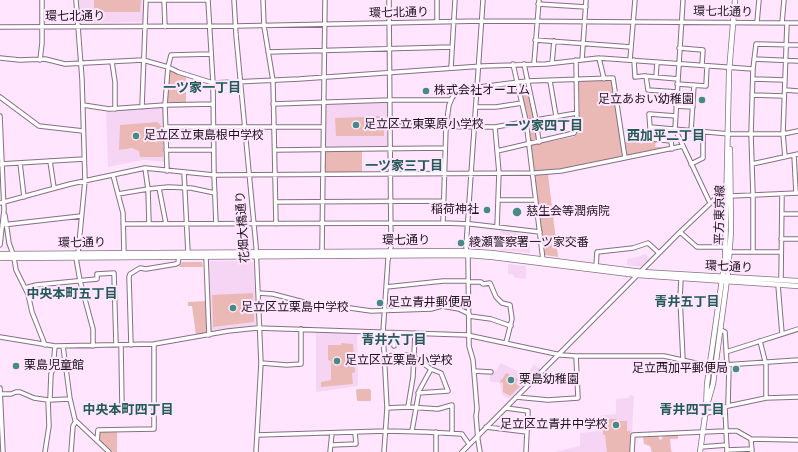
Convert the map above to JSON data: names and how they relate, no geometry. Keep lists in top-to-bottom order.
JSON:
{
  "streets": {
    "main road": ["平方東京線", "環七通り"],
    "street": ["環七北通り", "花畑大橋通り"]
  },
  "crossings": [
    ["環七北通り", "平方東京線"],
    ["環七北通り", "花畑大橋通り"],
    ["平方東京線", "環七通り"],
    ["花畑大橋通り", "環七通り"]
  ],
  "districts": [
    "一ツ家一丁目",
    "一ツ家四丁目",
    "西加平二丁目",
    "一ツ家三丁目",
    "中央本町五丁目",
    "青井五丁目",
    "青井六丁目",
    "中央本町四丁目",
    "青井四丁目"
  ],
  "places": [
    "株式会社オーエム",
    "足立あおい幼稚園",
    "足立区立東栗原小学校",
    "足立区立東島根中学校",
    "稲荷神社",
    "慈生会等潤病院",
    "綾瀬警察署一ツ家交番",
    "足立青井郵便局",
    "足立区立栗島中学校",
    "足立区立栗島小学校",
    "栗島児童館",
    "足立西加平郵便局",
    "栗島幼稚園",
    "足立区立青井中学校"
  ]
}
